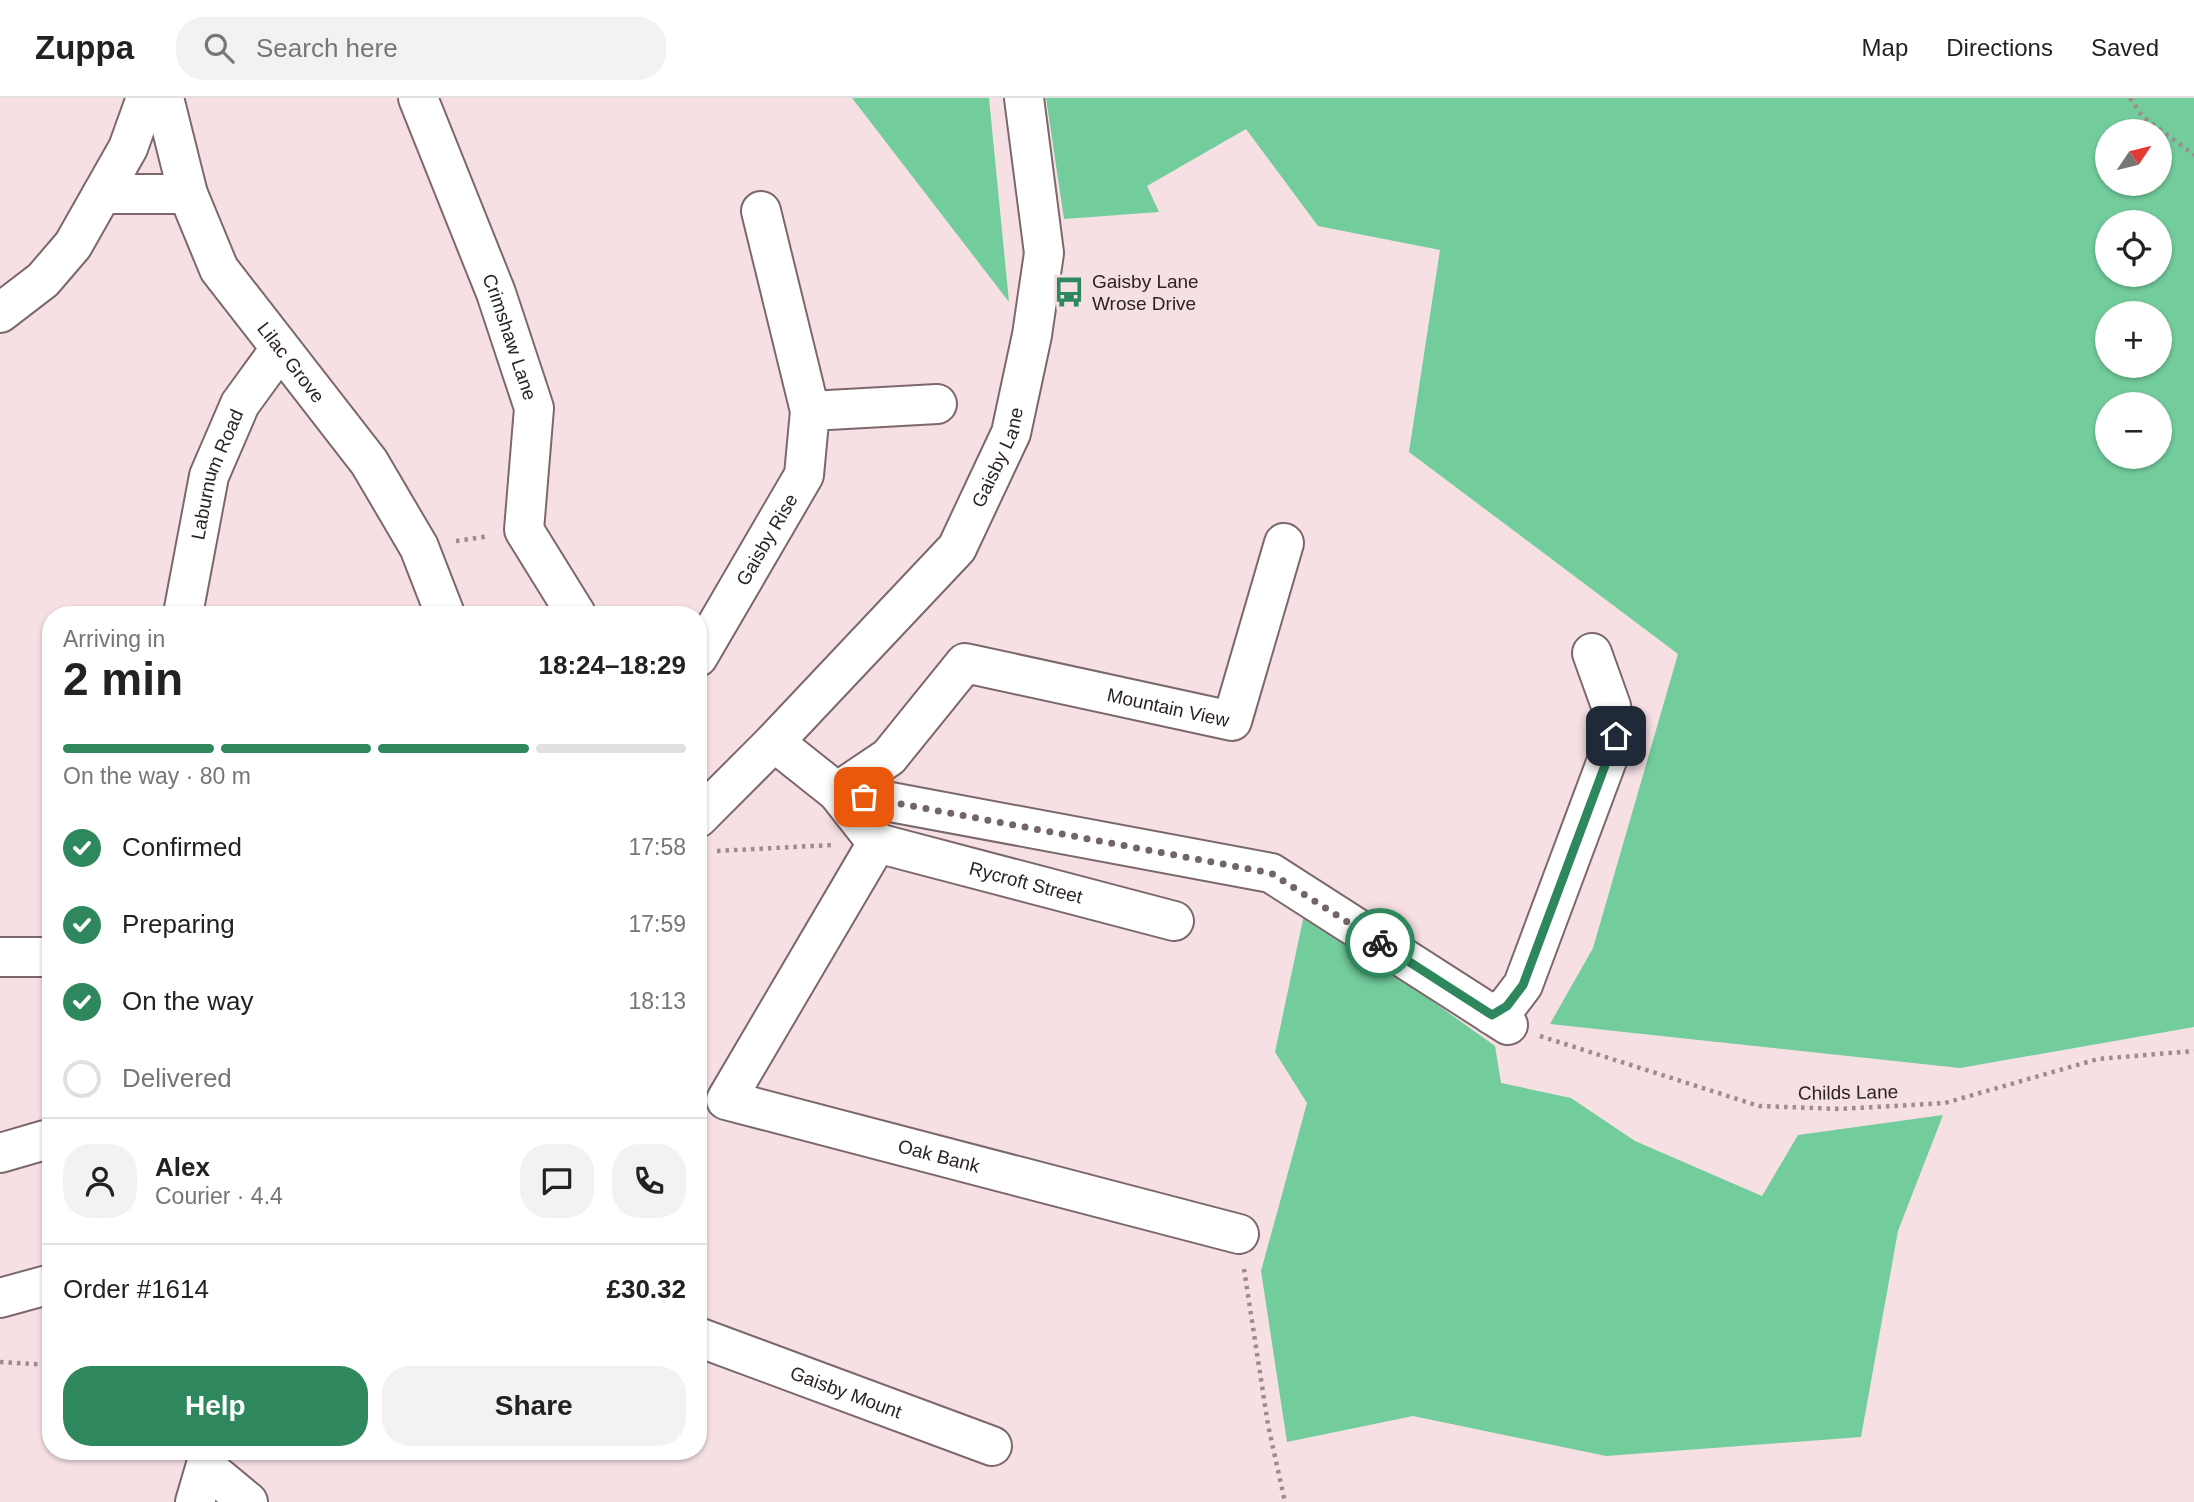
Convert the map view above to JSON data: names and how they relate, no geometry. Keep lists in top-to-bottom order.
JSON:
{
  "streets": {
    "street": [
      "Crimshaw Lane",
      "Lilac Grove",
      "Gaisby Lane",
      "Laburnum Road",
      "Gaisby Rise",
      "Mountain View",
      "Rycroft Street",
      "Oak Bank",
      "Gaisby Mount"
    ],
    "path": ["Childs Lane"]
  },
  "crossings": [
    ["Lilac Grove", "Laburnum Road"],
    ["Rycroft Street", "Oak Bank"]
  ],
  "places": {
    "bus stop": ["Gaisby Lane Wrose Drive"]
  },
  "north": "top right",
  "page": {
    "header": "Zuppa",
    "search": "Search here",
    "nav": ["Map", "Directions", "Saved"],
    "map_buttons": ["+", "−"],
    "heading": ["2 min", "Arriving in", "18:24–18:29"],
    "panel": [
      "Alex",
      "Courier · 4.4",
      "Order #1614",
      "£30.32"
    ],
    "bar": "On the way · 80 m",
    "list": [
      ["Confirmed", "17:58"],
      ["Preparing", "17:59"],
      ["On the way", "18:13"],
      "Delivered"
    ],
    "buttons": ["Help", "Share"]
  }
}
